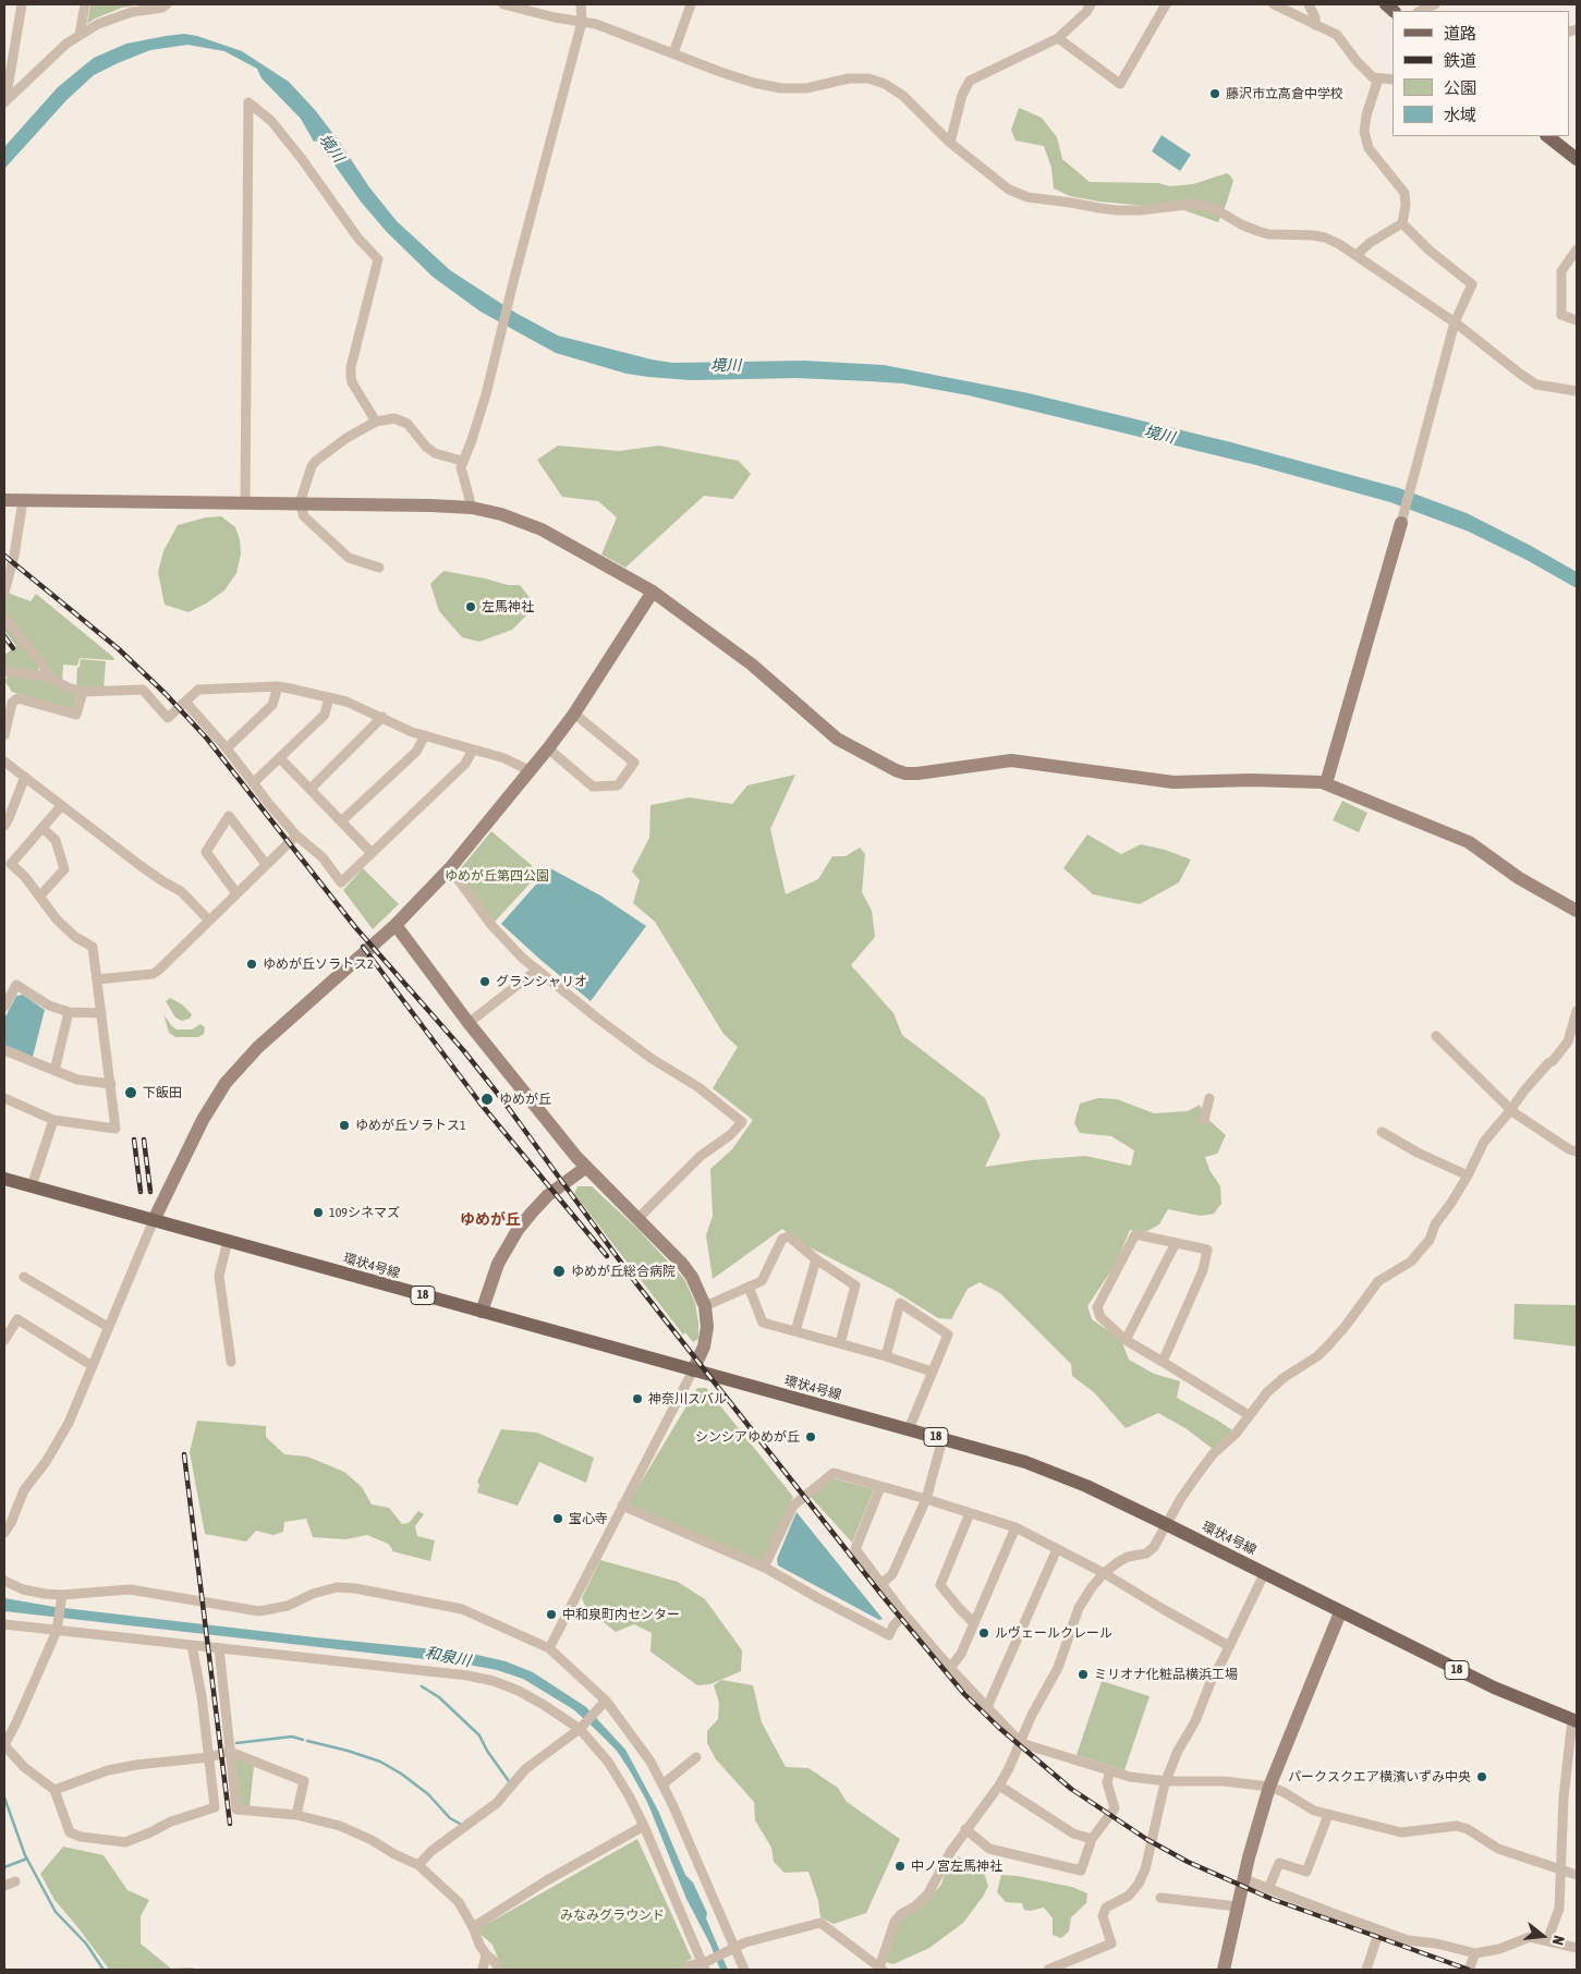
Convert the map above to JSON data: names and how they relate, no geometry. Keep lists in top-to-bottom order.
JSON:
{
  "streets": {
    "main road": ["環状4号線", "18"]
  },
  "districts": ["ゆめが丘"],
  "water": ["境川", "和泉川"],
  "parks": ["ゆめが丘第四公園", "みなみグラウンド"],
  "places": [
    "藤沢市立高倉中学校",
    "左馬神社",
    "ゆめが丘ソラトス2",
    "グランシャリオ",
    "下飯田",
    "ゆめが丘",
    "ゆめが丘ソラトス1",
    "109シネマズ",
    "ゆめが丘総合病院",
    "神奈川スバル",
    "シンシアゆめが丘",
    "宝心寺",
    "中和泉町内センター",
    "ルヴェールクレール",
    "ミリオナ化粧品横浜工場",
    "パークスクエア横濱いずみ中央",
    "中ノ宮左馬神社"
  ],
  "legend": [
    "道路",
    "鉄道",
    "公園",
    "水域"
  ],
  "north": "right"
}
